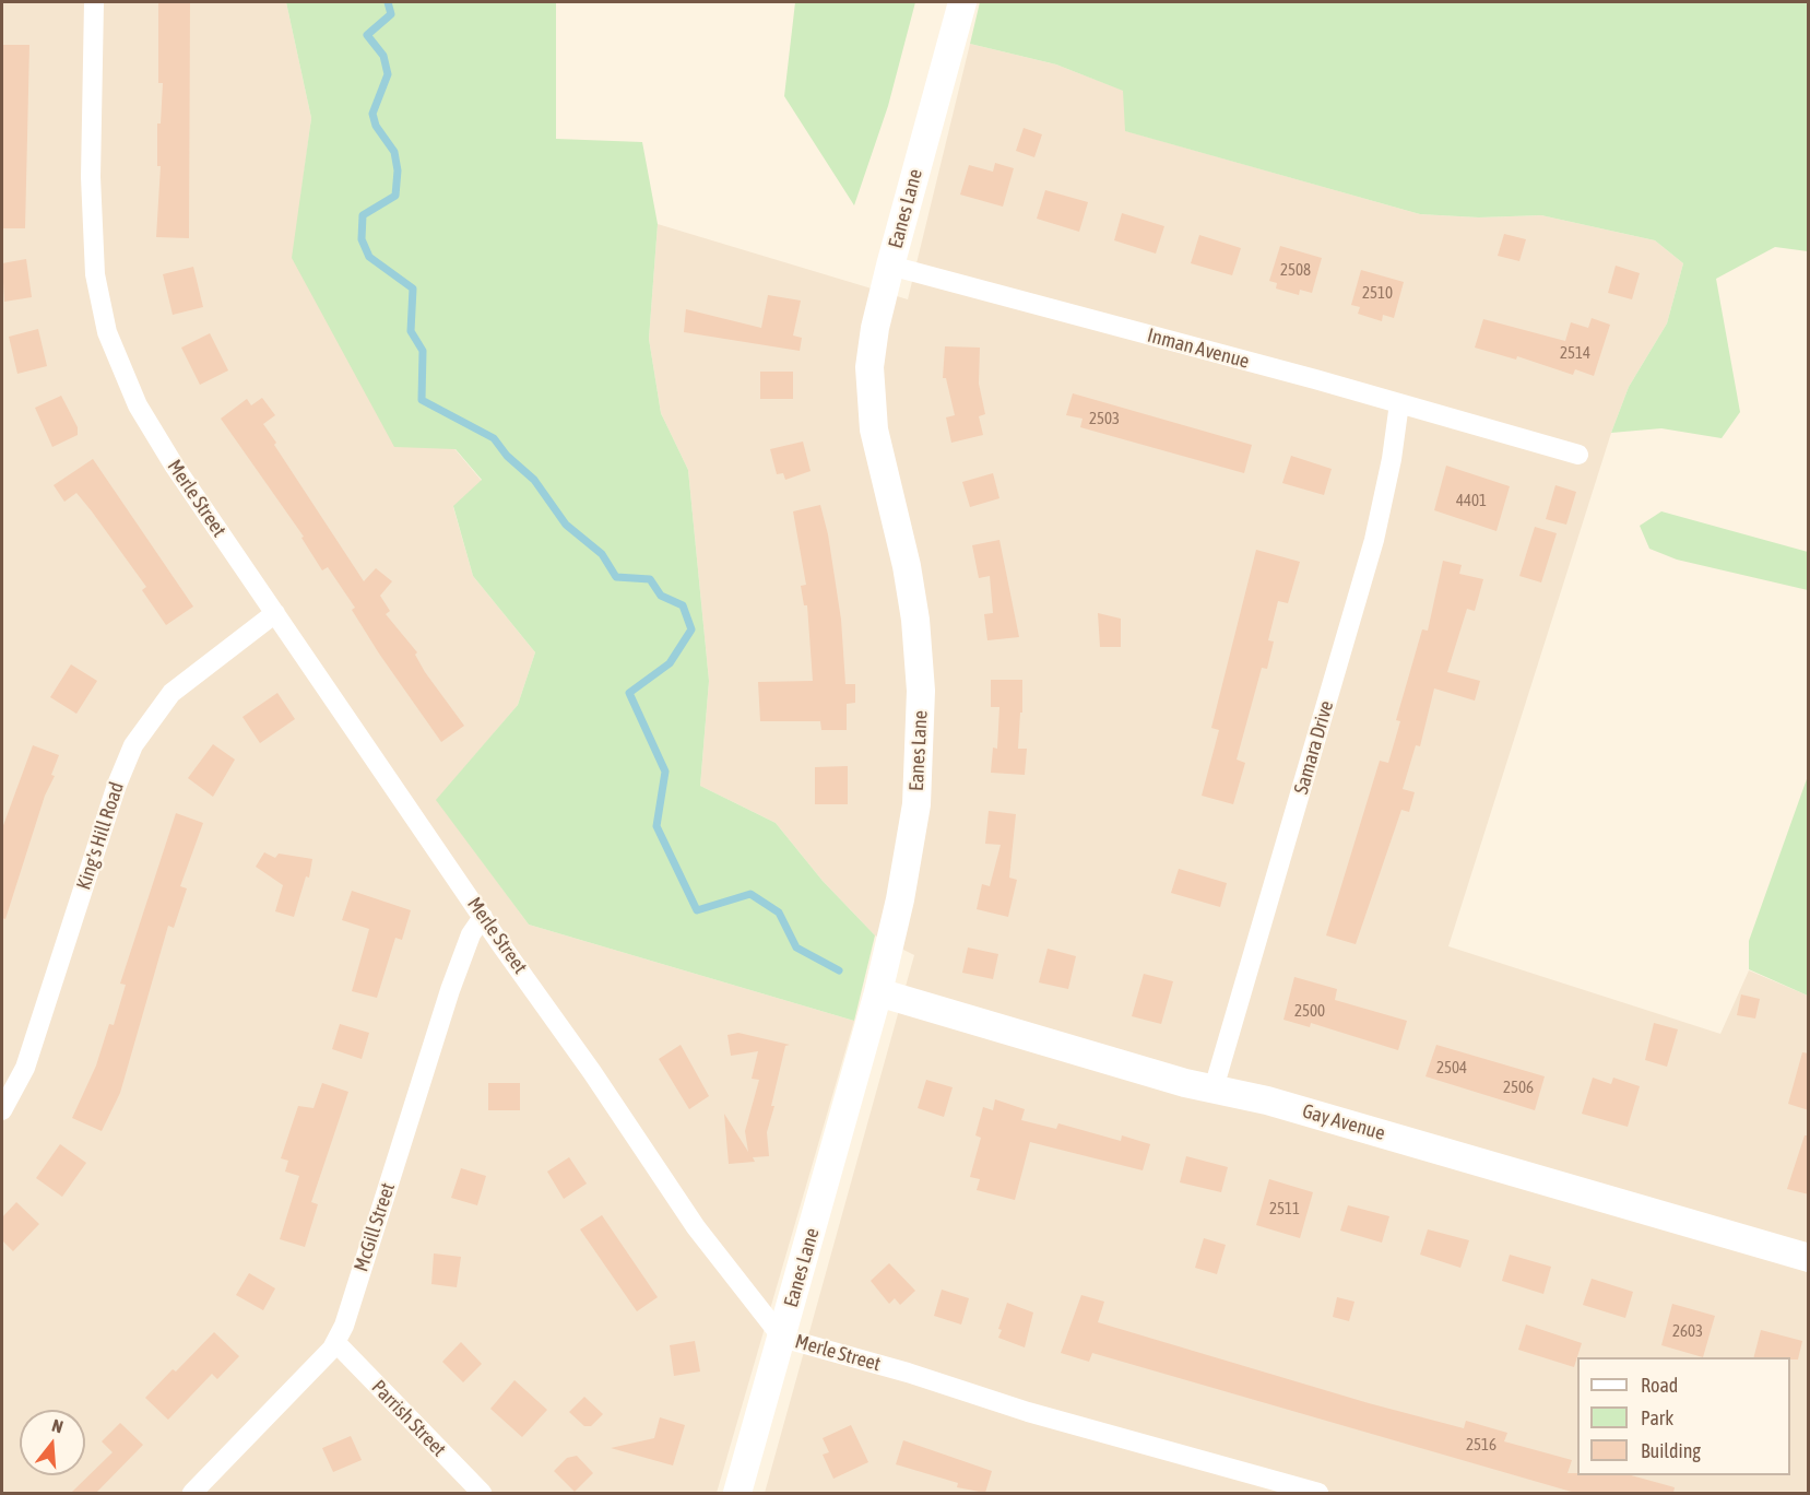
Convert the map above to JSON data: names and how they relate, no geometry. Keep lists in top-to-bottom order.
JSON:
{
  "streets": {
    "street": [
      "Eanes Lane",
      "Inman Avenue",
      "Merle Street",
      "Samara Drive",
      "King's Hill Road",
      "Gay Avenue",
      "McGill Street",
      "Parrish Street"
    ]
  },
  "crossings": [
    ["Eanes Lane", "Inman Avenue"],
    ["Eanes Lane", "Merle Street"],
    ["Eanes Lane", "Gay Avenue"],
    ["Inman Avenue", "Samara Drive"],
    ["Merle Street", "King's Hill Road"],
    ["Merle Street", "McGill Street"],
    ["Samara Drive", "Gay Avenue"],
    ["McGill Street", "Parrish Street"]
  ],
  "house_numbers": [
    "2508",
    "2510",
    "2514",
    "2503",
    "4401",
    "2500",
    "2504",
    "2506",
    "2511",
    "2603",
    "2516"
  ],
  "legend": ["Road", "Park", "Building"],
  "north": "top"
}
